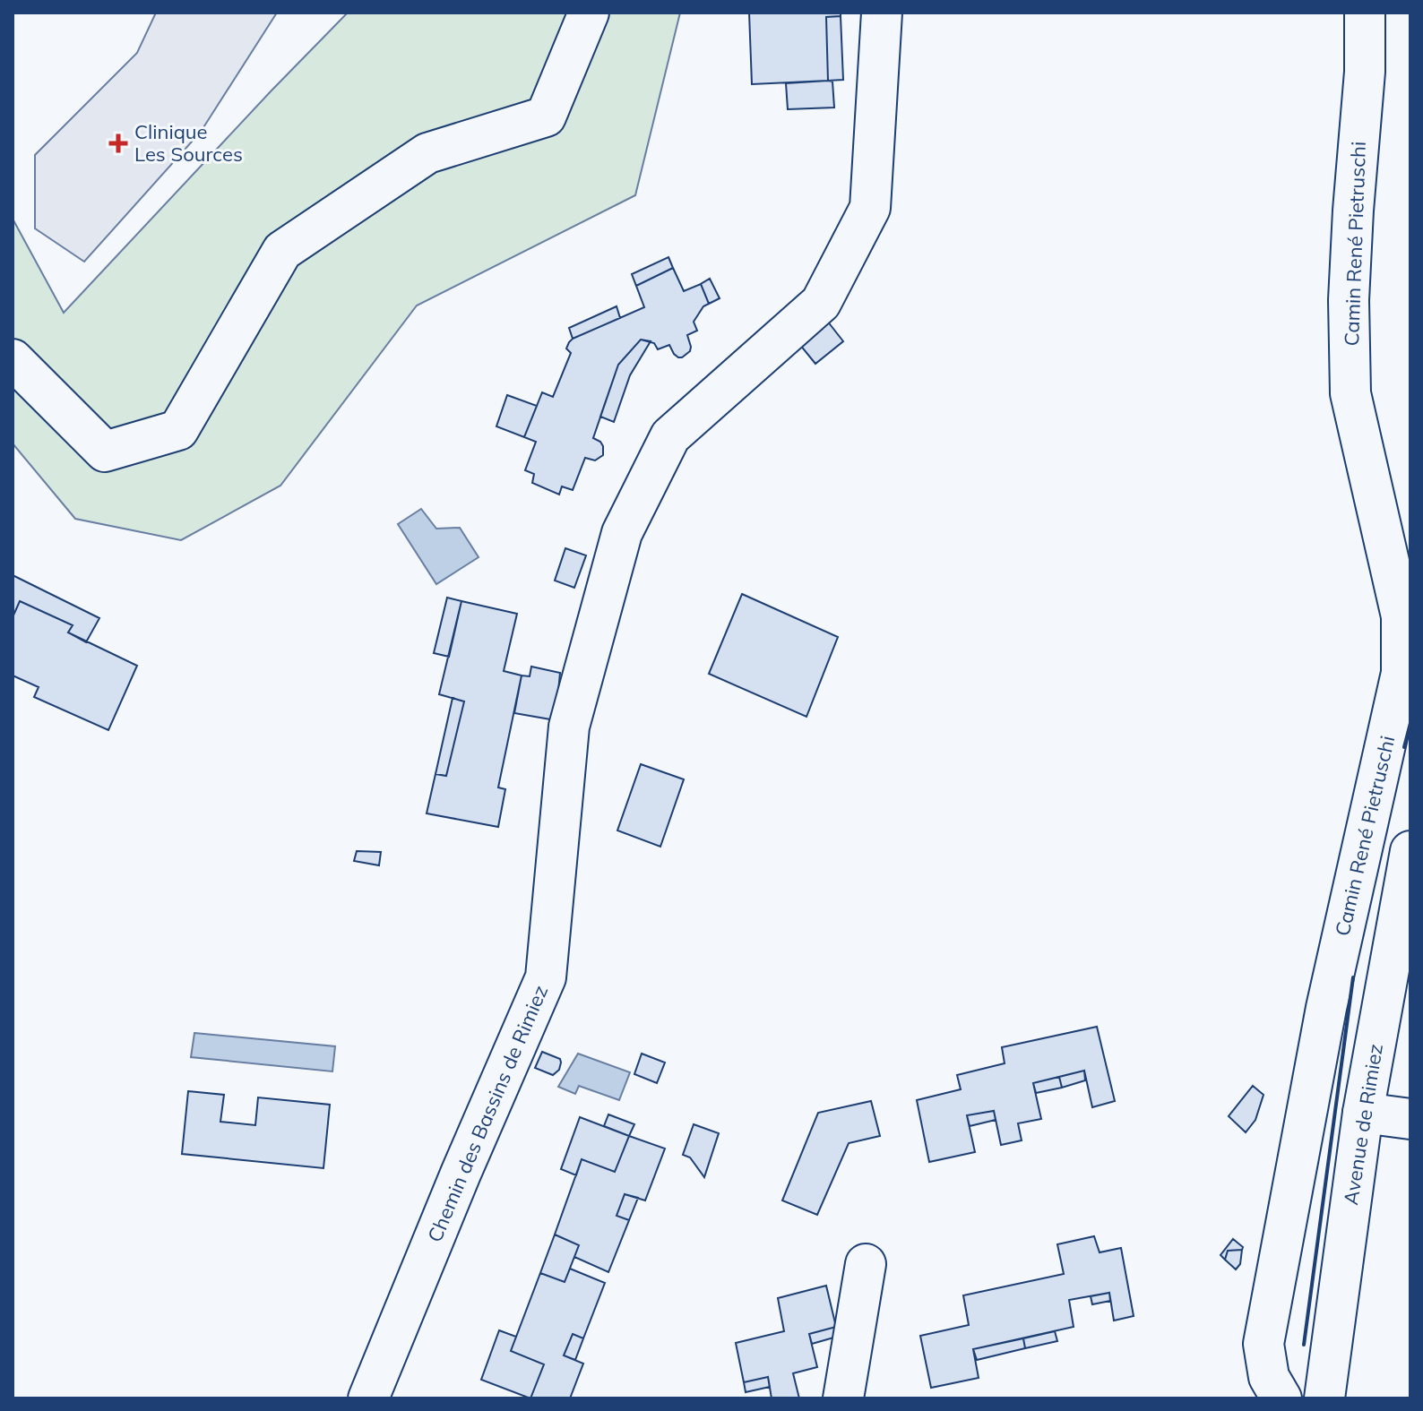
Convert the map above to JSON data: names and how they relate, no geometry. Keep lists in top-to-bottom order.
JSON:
{
  "streets": {
    "street": ["Camin René Pietruschi", "Chemin des Bassins de Rimiez", "Avenue de Rimiez"]
  },
  "places": {
    "health": ["Clinique Les Sources"]
  }
}
